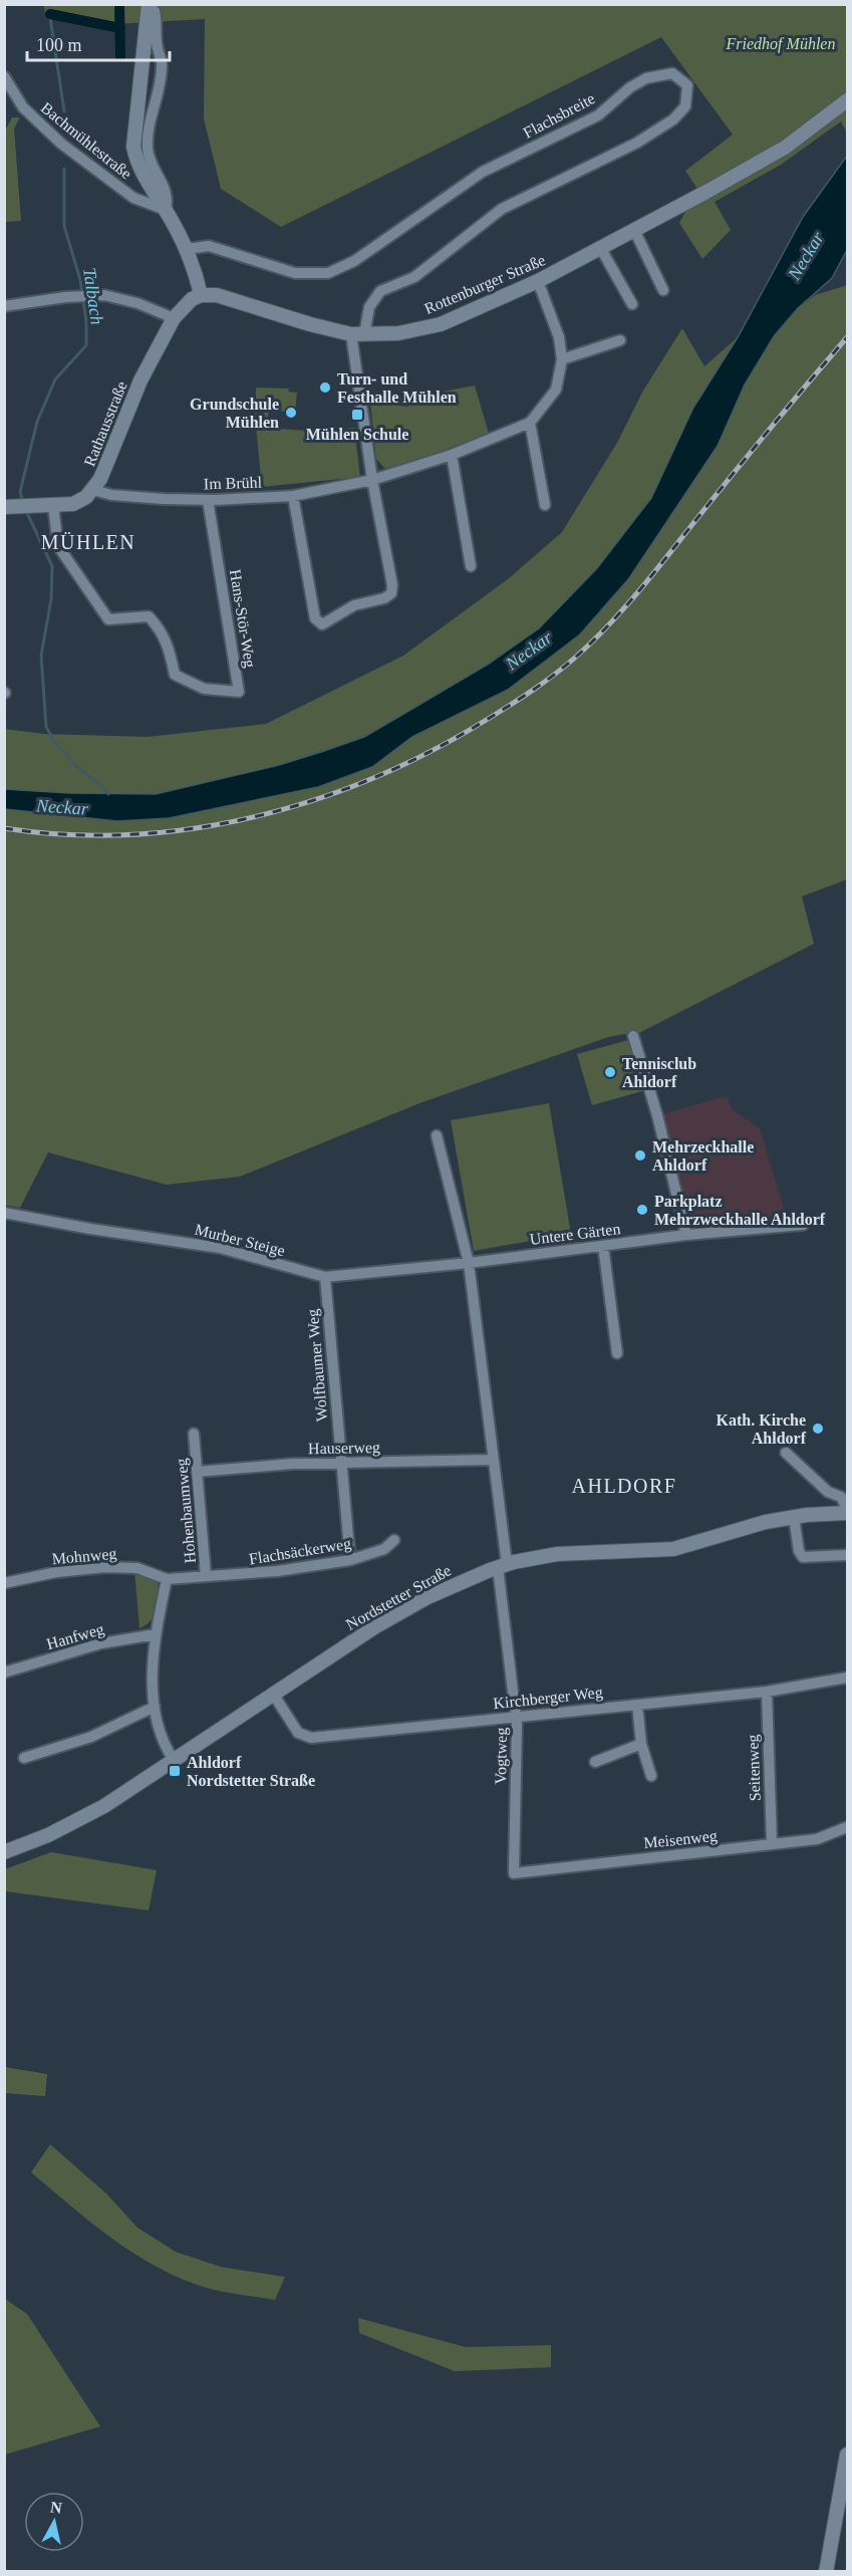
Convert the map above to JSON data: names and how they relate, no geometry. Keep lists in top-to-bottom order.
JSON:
{
  "streets": {
    "street": [
      "Flachsbreite",
      "Bachmühlestraße",
      "Rottenburger Straße",
      "Rathausstraße",
      "Im Brühl",
      "Hans-Stör-Weg",
      "Untere Gärten",
      "Murber Steige",
      "Wolfbaumer Weg",
      "Hauserweg",
      "Hohenbaumweg",
      "Flachsäckerweg",
      "Mohnweg",
      "Nordstetter Straße",
      "Hanfweg",
      "Kirchberger Weg",
      "Vogtweg",
      "Seitenweg",
      "Meisenweg"
    ]
  },
  "crossings": [
    ["Flachsbreite", "Rottenburger Straße"],
    ["Rottenburger Straße", "Rathausstraße"],
    ["Rottenburger Straße", "Im Brühl"],
    ["Rathausstraße", "Im Brühl"],
    ["Rathausstraße", "Hans-Stör-Weg"],
    ["Im Brühl", "Hans-Stör-Weg"],
    ["Untere Gärten", "Murber Steige"],
    ["Murber Steige", "Wolfbaumer Weg"],
    ["Wolfbaumer Weg", "Hauserweg"],
    ["Wolfbaumer Weg", "Flachsäckerweg"],
    ["Hauserweg", "Hohenbaumweg"],
    ["Hohenbaumweg", "Flachsäckerweg"],
    ["Hohenbaumweg", "Mohnweg"],
    ["Hohenbaumweg", "Nordstetter Straße"],
    ["Hohenbaumweg", "Hanfweg"],
    ["Nordstetter Straße", "Kirchberger Weg"],
    ["Nordstetter Straße", "Vogtweg"],
    ["Kirchberger Weg", "Vogtweg"],
    ["Kirchberger Weg", "Seitenweg"],
    ["Vogtweg", "Meisenweg"],
    ["Seitenweg", "Meisenweg"]
  ],
  "districts": ["MÜHLEN", "AHLDORF"],
  "water": ["Neckar", "Talbach"],
  "parks": ["Friedhof Mühlen"],
  "places": {
    "other": [
      "Turn- und Festhalle Mühlen",
      "Grundschule Mühlen",
      "Tennisclub Ahldorf",
      "Mehrzeckhalle Ahldorf",
      "Parkplatz Mehrzweckhalle Ahldorf",
      "Kath. Kirche Ahldorf"
    ],
    "transit": ["Mühlen Schule", "Ahldorf Nordstetter Straße"]
  },
  "scale_bar": "100 m",
  "north": "top"
}
